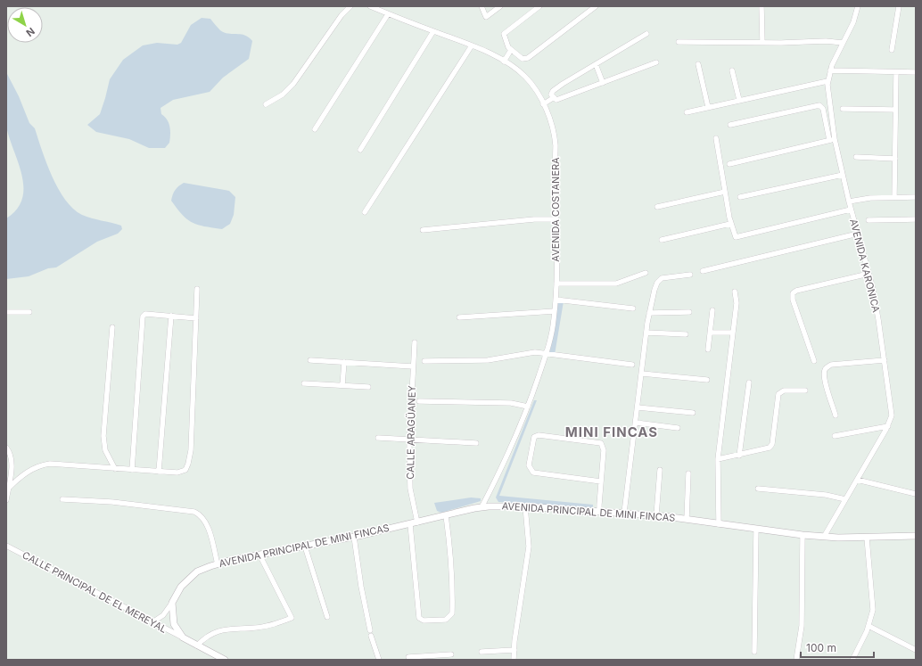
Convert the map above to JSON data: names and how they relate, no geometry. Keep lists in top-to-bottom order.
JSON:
{
  "streets": {
    "street": [
      "AVENIDA COSTANERA",
      "AVENIDA KARONICA",
      "CALLE ARAGÜANEY",
      "AVENIDA PRINCIPAL DE MINI FINCAS",
      "CALLE PRINCIPAL DE EL MEREYAL"
    ]
  },
  "crossings": [
    ["AVENIDA COSTANERA", "AVENIDA PRINCIPAL DE MINI FINCAS"],
    ["AVENIDA KARONICA", "AVENIDA PRINCIPAL DE MINI FINCAS"],
    ["CALLE ARAGÜANEY", "AVENIDA PRINCIPAL DE MINI FINCAS"]
  ],
  "districts": ["MINI FINCAS"],
  "scale_bar": "100 m",
  "north": "bottom right"
}
